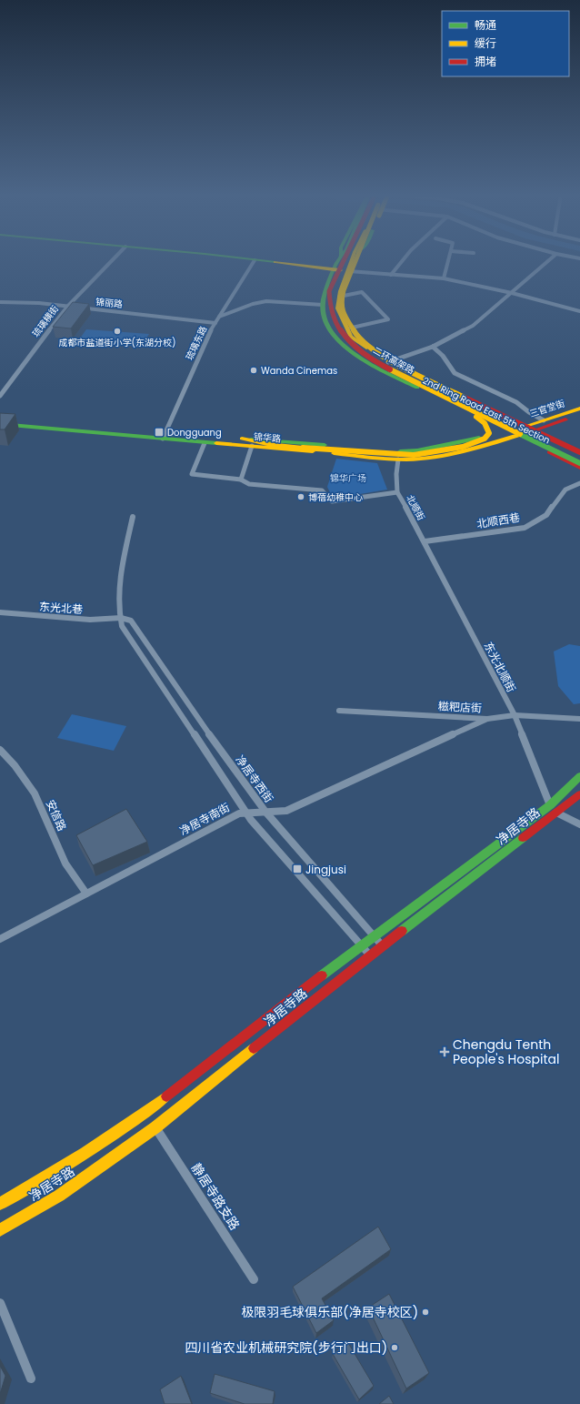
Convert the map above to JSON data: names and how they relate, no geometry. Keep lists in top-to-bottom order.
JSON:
{
  "streets": {
    "main road": [
      "二环高架路",
      "三官堂街",
      "2nd Ring Road East 5th Section",
      "锦华路",
      "净居寺路"
    ],
    "street": [
      "锦丽路",
      "琉璃横街",
      "琉璃东路",
      "北顺街",
      "北顺西巷",
      "东光北巷",
      "东光北顺街",
      "糍粑店街",
      "净居寺西街",
      "安信路",
      "净居寺南街",
      "静居寺路支路"
    ]
  },
  "crossings": [
    ["锦丽路", "琉璃横街"],
    ["锦丽路", "琉璃东路"],
    ["琉璃东路", "锦华路"],
    ["三官堂街", "2nd Ring Road East 5th Section"],
    ["三官堂街", "锦华路"],
    ["2nd Ring Road East 5th Section", "锦华路"],
    ["锦华路", "北顺街"],
    ["北顺街", "北顺西巷"],
    ["北顺街", "东光北顺街"],
    ["北顺西巷", "东光北顺街"],
    ["东光北巷", "净居寺西街"],
    ["东光北顺街", "糍粑店街"],
    ["东光北顺街", "净居寺路"],
    ["糍粑店街", "净居寺南街"],
    ["净居寺西街", "净居寺南街"],
    ["净居寺西街", "净居寺路"],
    ["安信路", "净居寺南街"],
    ["净居寺路", "静居寺路支路"]
  ],
  "parks": ["锦华广场"],
  "places": {
    "other": [
      "成都市盐道街小学(东湖分校)",
      "Wanda Cinemas",
      "博蓓幼稚中心",
      "极限羽毛球俱乐部(净居寺校区)",
      "四川省农业机械研究院(步行门出口)"
    ],
    "transit": ["Dongguang", "Jingjusi"],
    "health": ["Chengdu Tenth People's Hospital"]
  },
  "legend": ["畅通", "缓行", "拥堵"]
}
